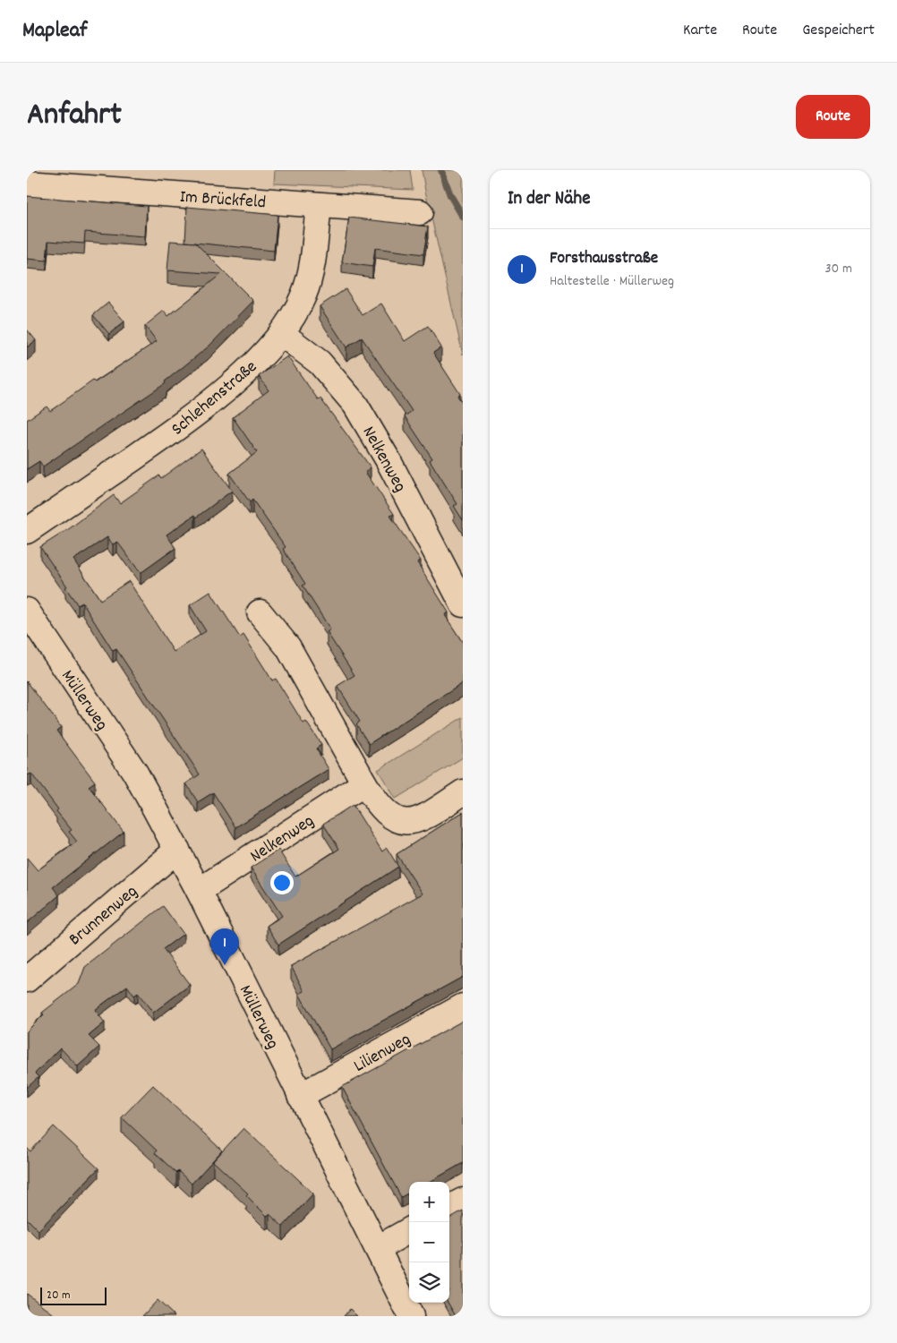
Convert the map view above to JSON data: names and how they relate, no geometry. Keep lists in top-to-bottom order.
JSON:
{
  "streets": {
    "street": [
      "Im Brückfeld",
      "Schlehenstraße",
      "Nelkenweg",
      "Müllerweg",
      "Brunnenweg",
      "Lilienweg"
    ]
  },
  "crossings": [
    ["Im Brückfeld", "Schlehenstraße"],
    ["Schlehenstraße", "Nelkenweg"],
    ["Nelkenweg", "Müllerweg"],
    ["Müllerweg", "Brunnenweg"],
    ["Müllerweg", "Lilienweg"]
  ],
  "scale_bar": "20 m",
  "page": {
    "header": "Mapleaf",
    "nav": ["Karte", "Route", "Gespeichert"],
    "title": "Anfahrt",
    "buttons": "Route",
    "heading": "In der Nähe",
    "list": [
      {
        "mark": "1",
        "name": "Forsthausstraße",
        "note": "Haltestelle · Müllerweg",
        "value": "30 m"
      }
    ],
    "pins": "1",
    "map_buttons": ["+", "−"],
    "scale": "20 m"
  }
}
